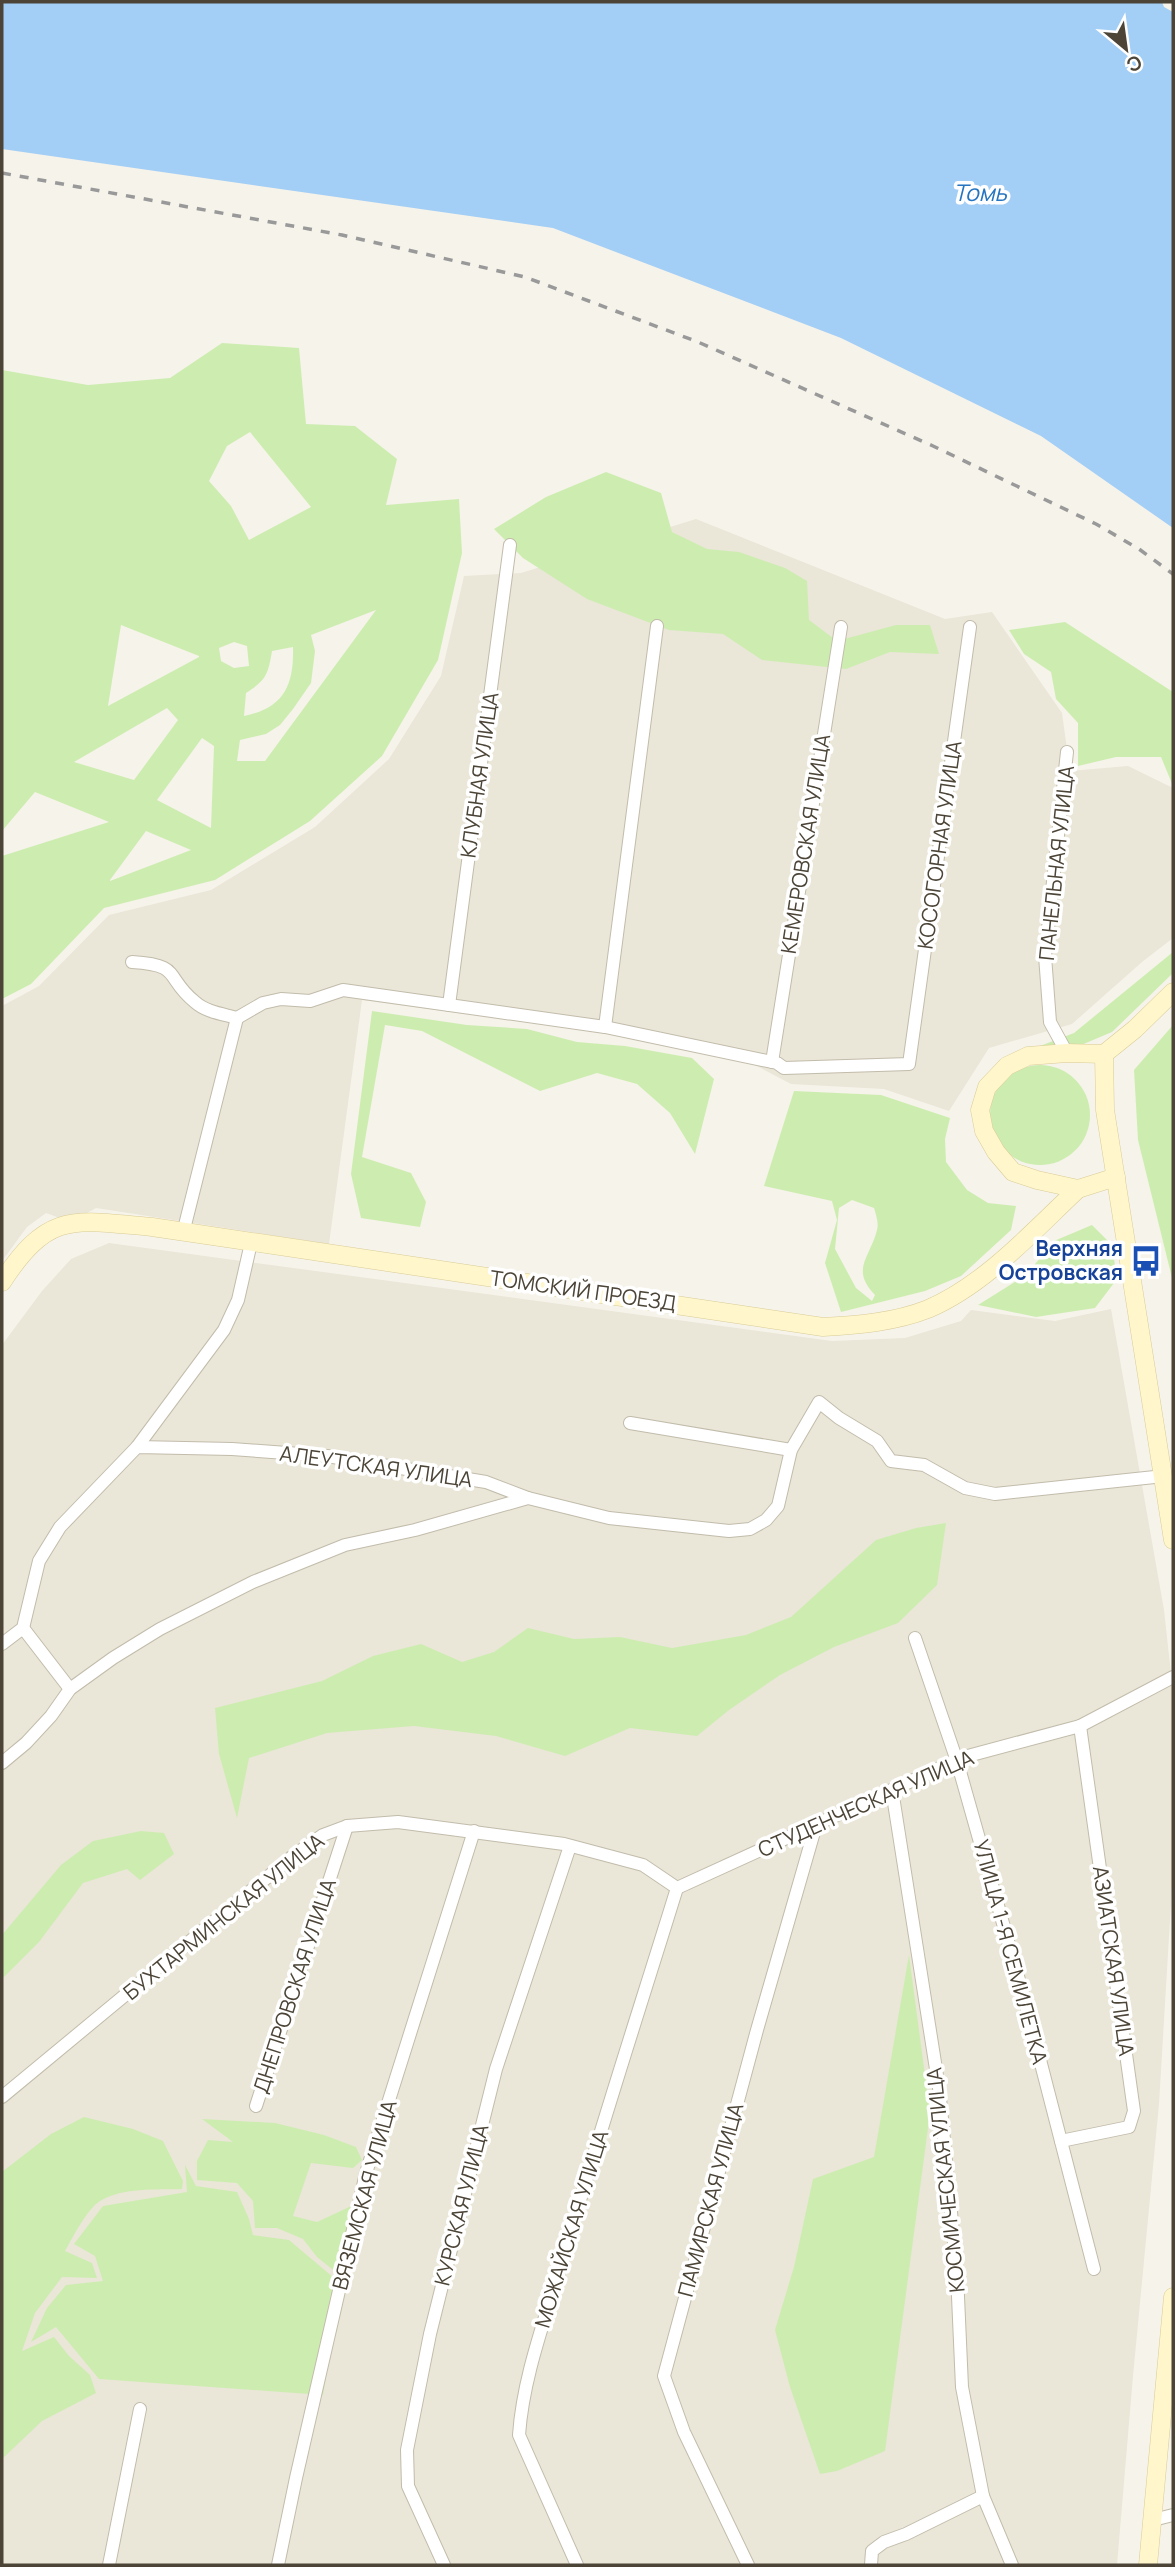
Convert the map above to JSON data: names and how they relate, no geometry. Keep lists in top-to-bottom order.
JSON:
{
  "streets": {
    "main road": ["ТОМСКИЙ ПРОЕЗД"],
    "street": [
      "КЛУБНАЯ УЛИЦА",
      "КЕМЕРОВСКАЯ УЛИЦА",
      "КОСОГОРНАЯ УЛИЦА",
      "ПАНЕЛЬНАЯ УЛИЦА",
      "АЛЕУТСКАЯ УЛИЦА",
      "СТУДЕНЧЕСКАЯ УЛИЦА",
      "БУХТАРМИНСКАЯ УЛИЦА",
      "УЛИЦА 1-Я СЕМИЛЕТКА",
      "АЗИАТСКАЯ УЛИЦА",
      "ДНЕПРОВСКАЯ УЛИЦА",
      "КОСМИЧЕСКАЯ УЛИЦА",
      "ВЯЗЕМСКАЯ УЛИЦА",
      "ПАМИРСКАЯ УЛИЦА",
      "КУРСКАЯ УЛИЦА",
      "МОЖАЙСКАЯ УЛИЦА"
    ]
  },
  "crossings": [
    ["КЕМЕРОВСКАЯ УЛИЦА", "КОСОГОРНАЯ УЛИЦА"],
    ["ПАНЕЛЬНАЯ УЛИЦА", "ТОМСКИЙ ПРОЕЗД"],
    ["СТУДЕНЧЕСКАЯ УЛИЦА", "БУХТАРМИНСКАЯ УЛИЦА"],
    ["СТУДЕНЧЕСКАЯ УЛИЦА", "УЛИЦА 1-Я СЕМИЛЕТКА"],
    ["СТУДЕНЧЕСКАЯ УЛИЦА", "АЗИАТСКАЯ УЛИЦА"],
    ["СТУДЕНЧЕСКАЯ УЛИЦА", "КОСМИЧЕСКАЯ УЛИЦА"],
    ["СТУДЕНЧЕСКАЯ УЛИЦА", "ПАМИРСКАЯ УЛИЦА"],
    ["СТУДЕНЧЕСКАЯ УЛИЦА", "МОЖАЙСКАЯ УЛИЦА"],
    ["БУХТАРМИНСКАЯ УЛИЦА", "ДНЕПРОВСКАЯ УЛИЦА"],
    ["БУХТАРМИНСКАЯ УЛИЦА", "ВЯЗЕМСКАЯ УЛИЦА"],
    ["БУХТАРМИНСКАЯ УЛИЦА", "КУРСКАЯ УЛИЦА"],
    ["БУХТАРМИНСКАЯ УЛИЦА", "МОЖАЙСКАЯ УЛИЦА"],
    ["УЛИЦА 1-Я СЕМИЛЕТКА", "АЗИАТСКАЯ УЛИЦА"]
  ],
  "water": ["Томь"],
  "places": {
    "bus stop": ["Верхняя Островская"]
  },
  "north": "bottom right"
}
